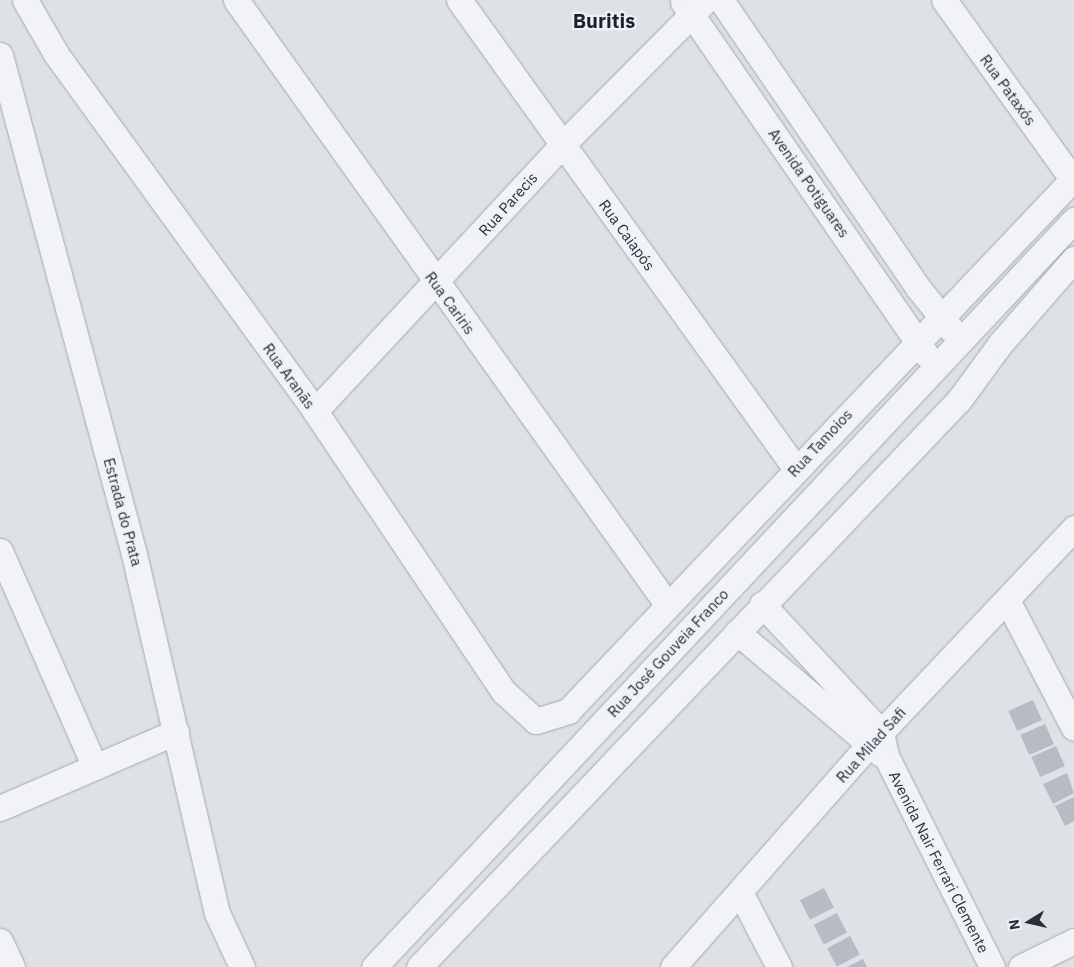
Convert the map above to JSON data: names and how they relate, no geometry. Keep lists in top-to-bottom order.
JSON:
{
  "streets": {
    "street": [
      "Rua Pataxós",
      "Avenida Potiguares",
      "Rua Parecis",
      "Rua Caiapós",
      "Rua Cariris",
      "Rua Aranãs",
      "Rua Tamoios",
      "Estrada do Prata",
      "Rua José Gouveia Franco",
      "Rua Milad Safi",
      "Avenida Nair Ferrari Clemente"
    ]
  },
  "crossings": [
    ["Rua Pataxós", "Rua Tamoios"],
    ["Avenida Potiguares", "Rua Parecis"],
    ["Avenida Potiguares", "Rua Tamoios"],
    ["Avenida Potiguares", "Rua José Gouveia Franco"],
    ["Rua Parecis", "Rua Caiapós"],
    ["Rua Parecis", "Rua Cariris"],
    ["Rua Parecis", "Rua Aranãs"],
    ["Rua Caiapós", "Rua Tamoios"],
    ["Rua Cariris", "Rua Tamoios"],
    ["Rua Aranãs", "Rua Tamoios"],
    ["Rua Milad Safi", "Avenida Nair Ferrari Clemente"]
  ],
  "districts": ["Buritis"],
  "north": "left"
}
